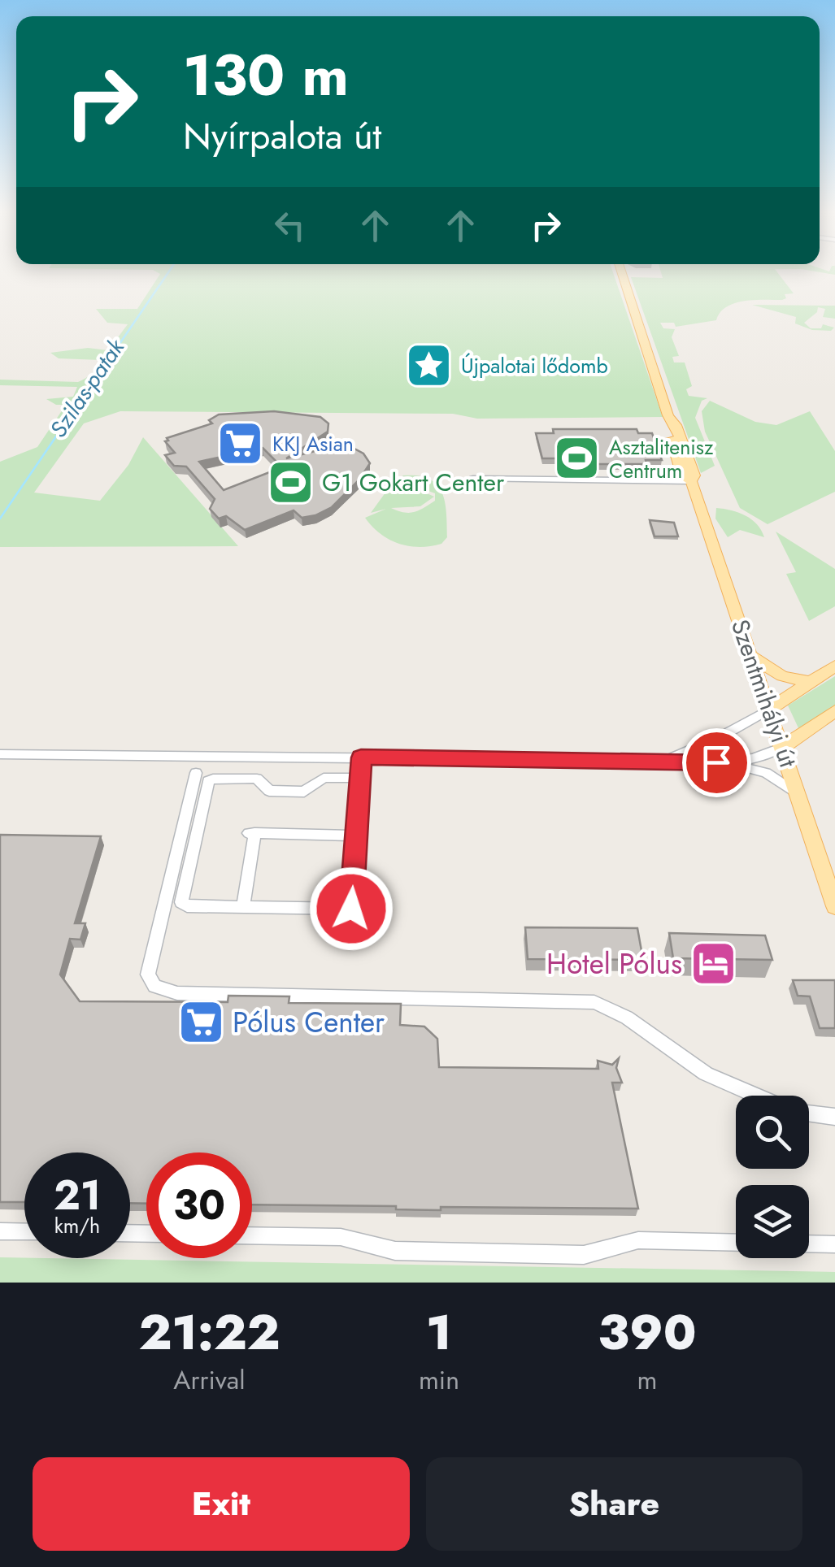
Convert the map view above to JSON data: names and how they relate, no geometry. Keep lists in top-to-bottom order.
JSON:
{
  "streets": {
    "main road": ["Szentmihályi út"]
  },
  "water": ["Szilas-patak"],
  "places": {
    "place": ["Újpalotai lődomb"],
    "supermarket": ["KKJ Asian", "Pólus Center"],
    "sports": ["Asztalitenisz Centrum", "G1 Gokart Center"],
    "hotel": ["Hotel Pólus"]
  },
  "page": {
    "turn": ["130 m", "Nyírpalota út"],
    "speed": "21 km/h",
    "limit": "30",
    "eta": [
      "21:22",
      "Arrival",
      "1",
      "min",
      "390",
      "m"
    ],
    "buttons": ["Exit", "Share"]
  }
}
